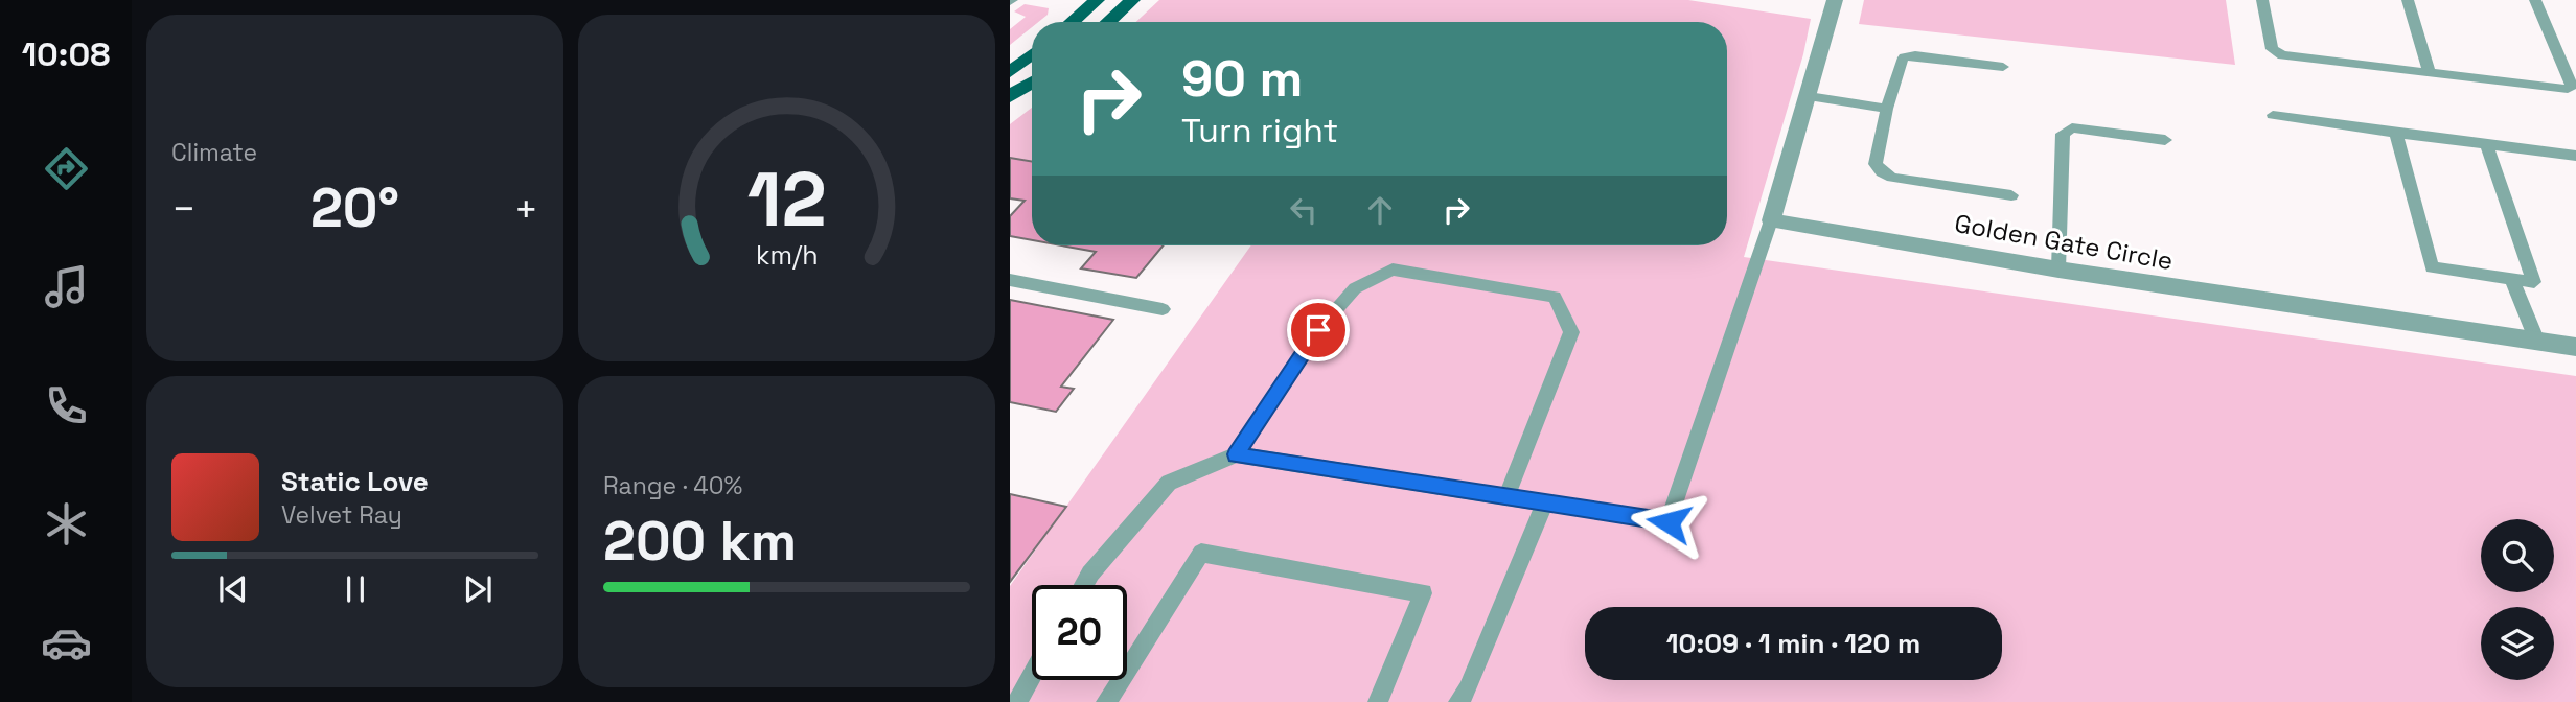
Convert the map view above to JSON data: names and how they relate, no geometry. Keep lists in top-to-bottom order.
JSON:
{
  "streets": {
    "street": ["Golden Gate Circle"]
  },
  "page": {
    "tabs": "10:08",
    "tile": [
      "Climate",
      ["Range · 40%", "200 km"]
    ],
    "turn": ["90 m", "Turn right"],
    "heat": ["−", "20°", "+"],
    "song": ["Static Love", "Velvet Ray"],
    "limit": "20",
    "trip": "10:09 · 1 min · 120 m",
    "gauge": ["12", "km/h"]
  }
}
